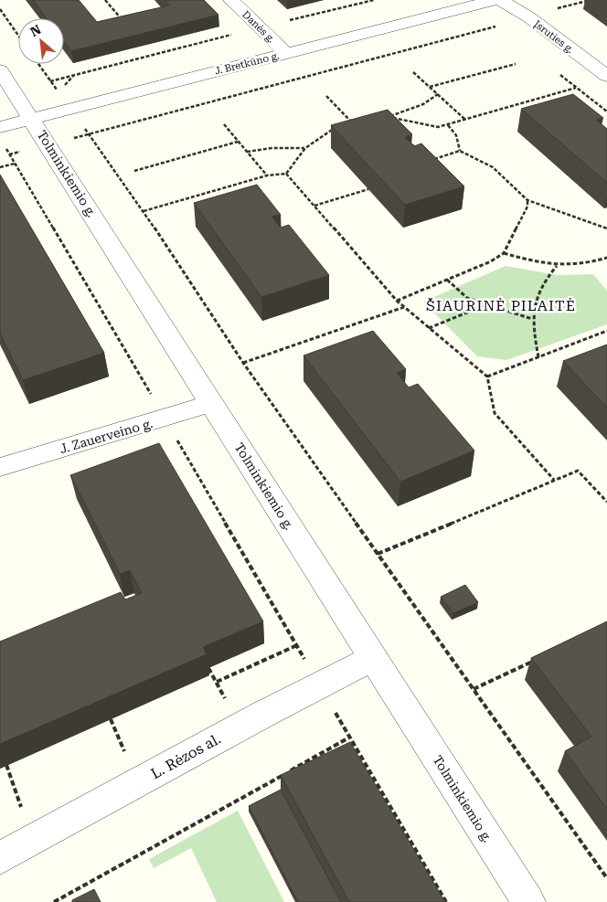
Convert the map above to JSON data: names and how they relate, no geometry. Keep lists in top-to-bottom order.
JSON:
{
  "streets": {
    "street": [
      "Danės g.",
      "Įsruties g.",
      "J. Bretkūno g.",
      "Tolminkiemio g.",
      "J. Zauerveino g.",
      "L. Rėzos al."
    ]
  },
  "crossings": [
    ["Danės g.", "J. Bretkūno g."],
    ["J. Bretkūno g.", "Tolminkiemio g."],
    ["Tolminkiemio g.", "J. Zauerveino g."],
    ["Tolminkiemio g.", "L. Rėzos al."]
  ],
  "districts": ["ŠIAURINĖ PILAITĖ"],
  "north": "top left"
}
